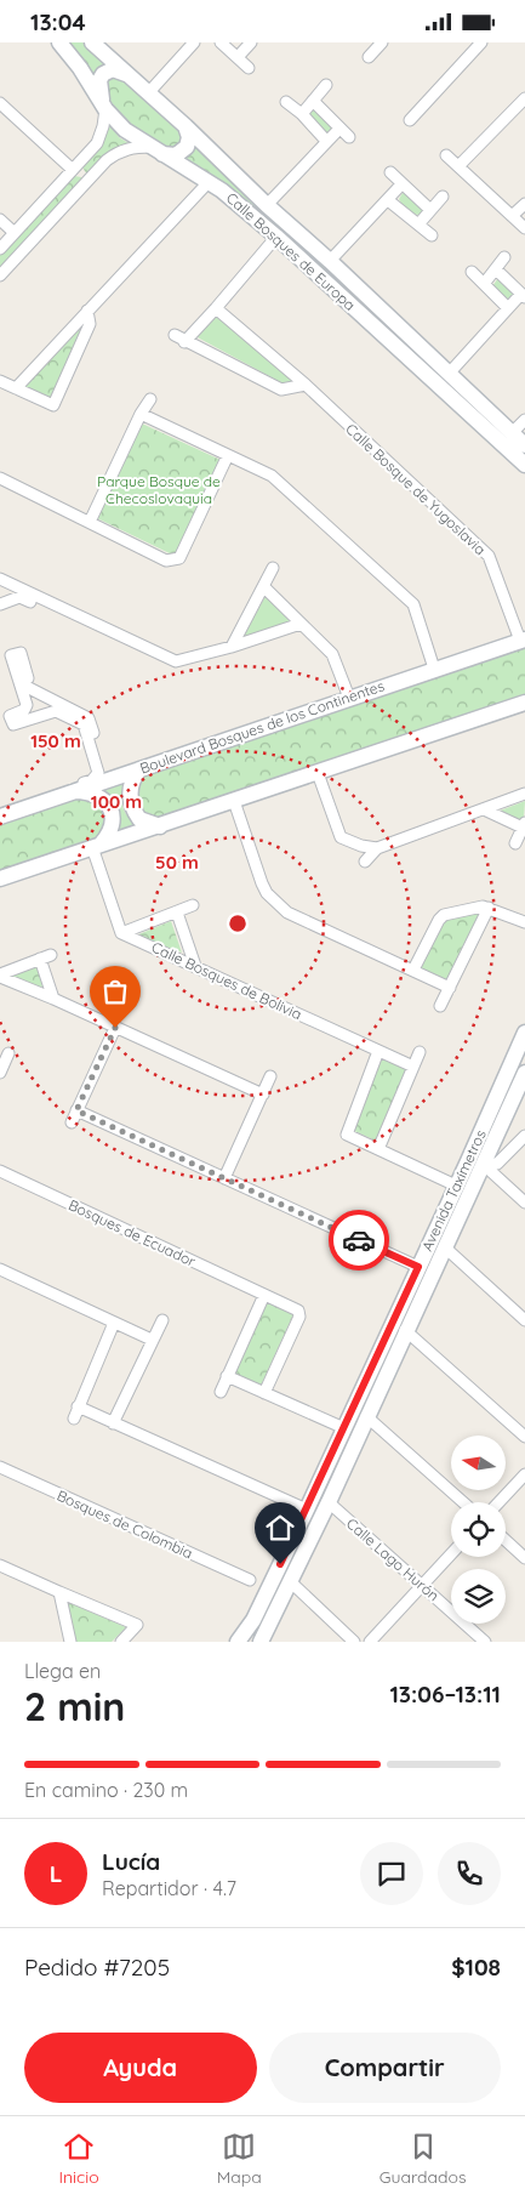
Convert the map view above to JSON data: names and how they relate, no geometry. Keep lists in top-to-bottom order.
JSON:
{
  "streets": {
    "street": [
      "Calle Bosques de Europa",
      "Calle Bosque de Yugoslavia",
      "Boulevard Bosques de los Continentes",
      "Calle Bosques de Bolivia",
      "Avenida Taxímetros",
      "Bosques de Ecuador",
      "Bosques de Colombia",
      "Calle Lago Hurón"
    ]
  },
  "crossings": [
    ["Calle Bosque de Yugoslavia", "Boulevard Bosques de los Continentes"],
    ["Avenida Taxímetros", "Calle Lago Hurón"]
  ],
  "parks": ["Parque Bosque de Checoslovaquia"],
  "north": "left",
  "page": {
    "status": "13:04",
    "heading": ["2 min", "Llega en", "13:06–13:11"],
    "panel": [
      "Lucía",
      "Repartidor · 4.7",
      "Pedido #7205",
      "$108"
    ],
    "bar": "En camino · 230 m",
    "round": "L",
    "buttons": ["Ayuda", "Compartir"],
    "tabs": ["Inicio", "Mapa", "Guardados"]
  },
  "rings": ["150 m", "100 m", "50 m"]
}
